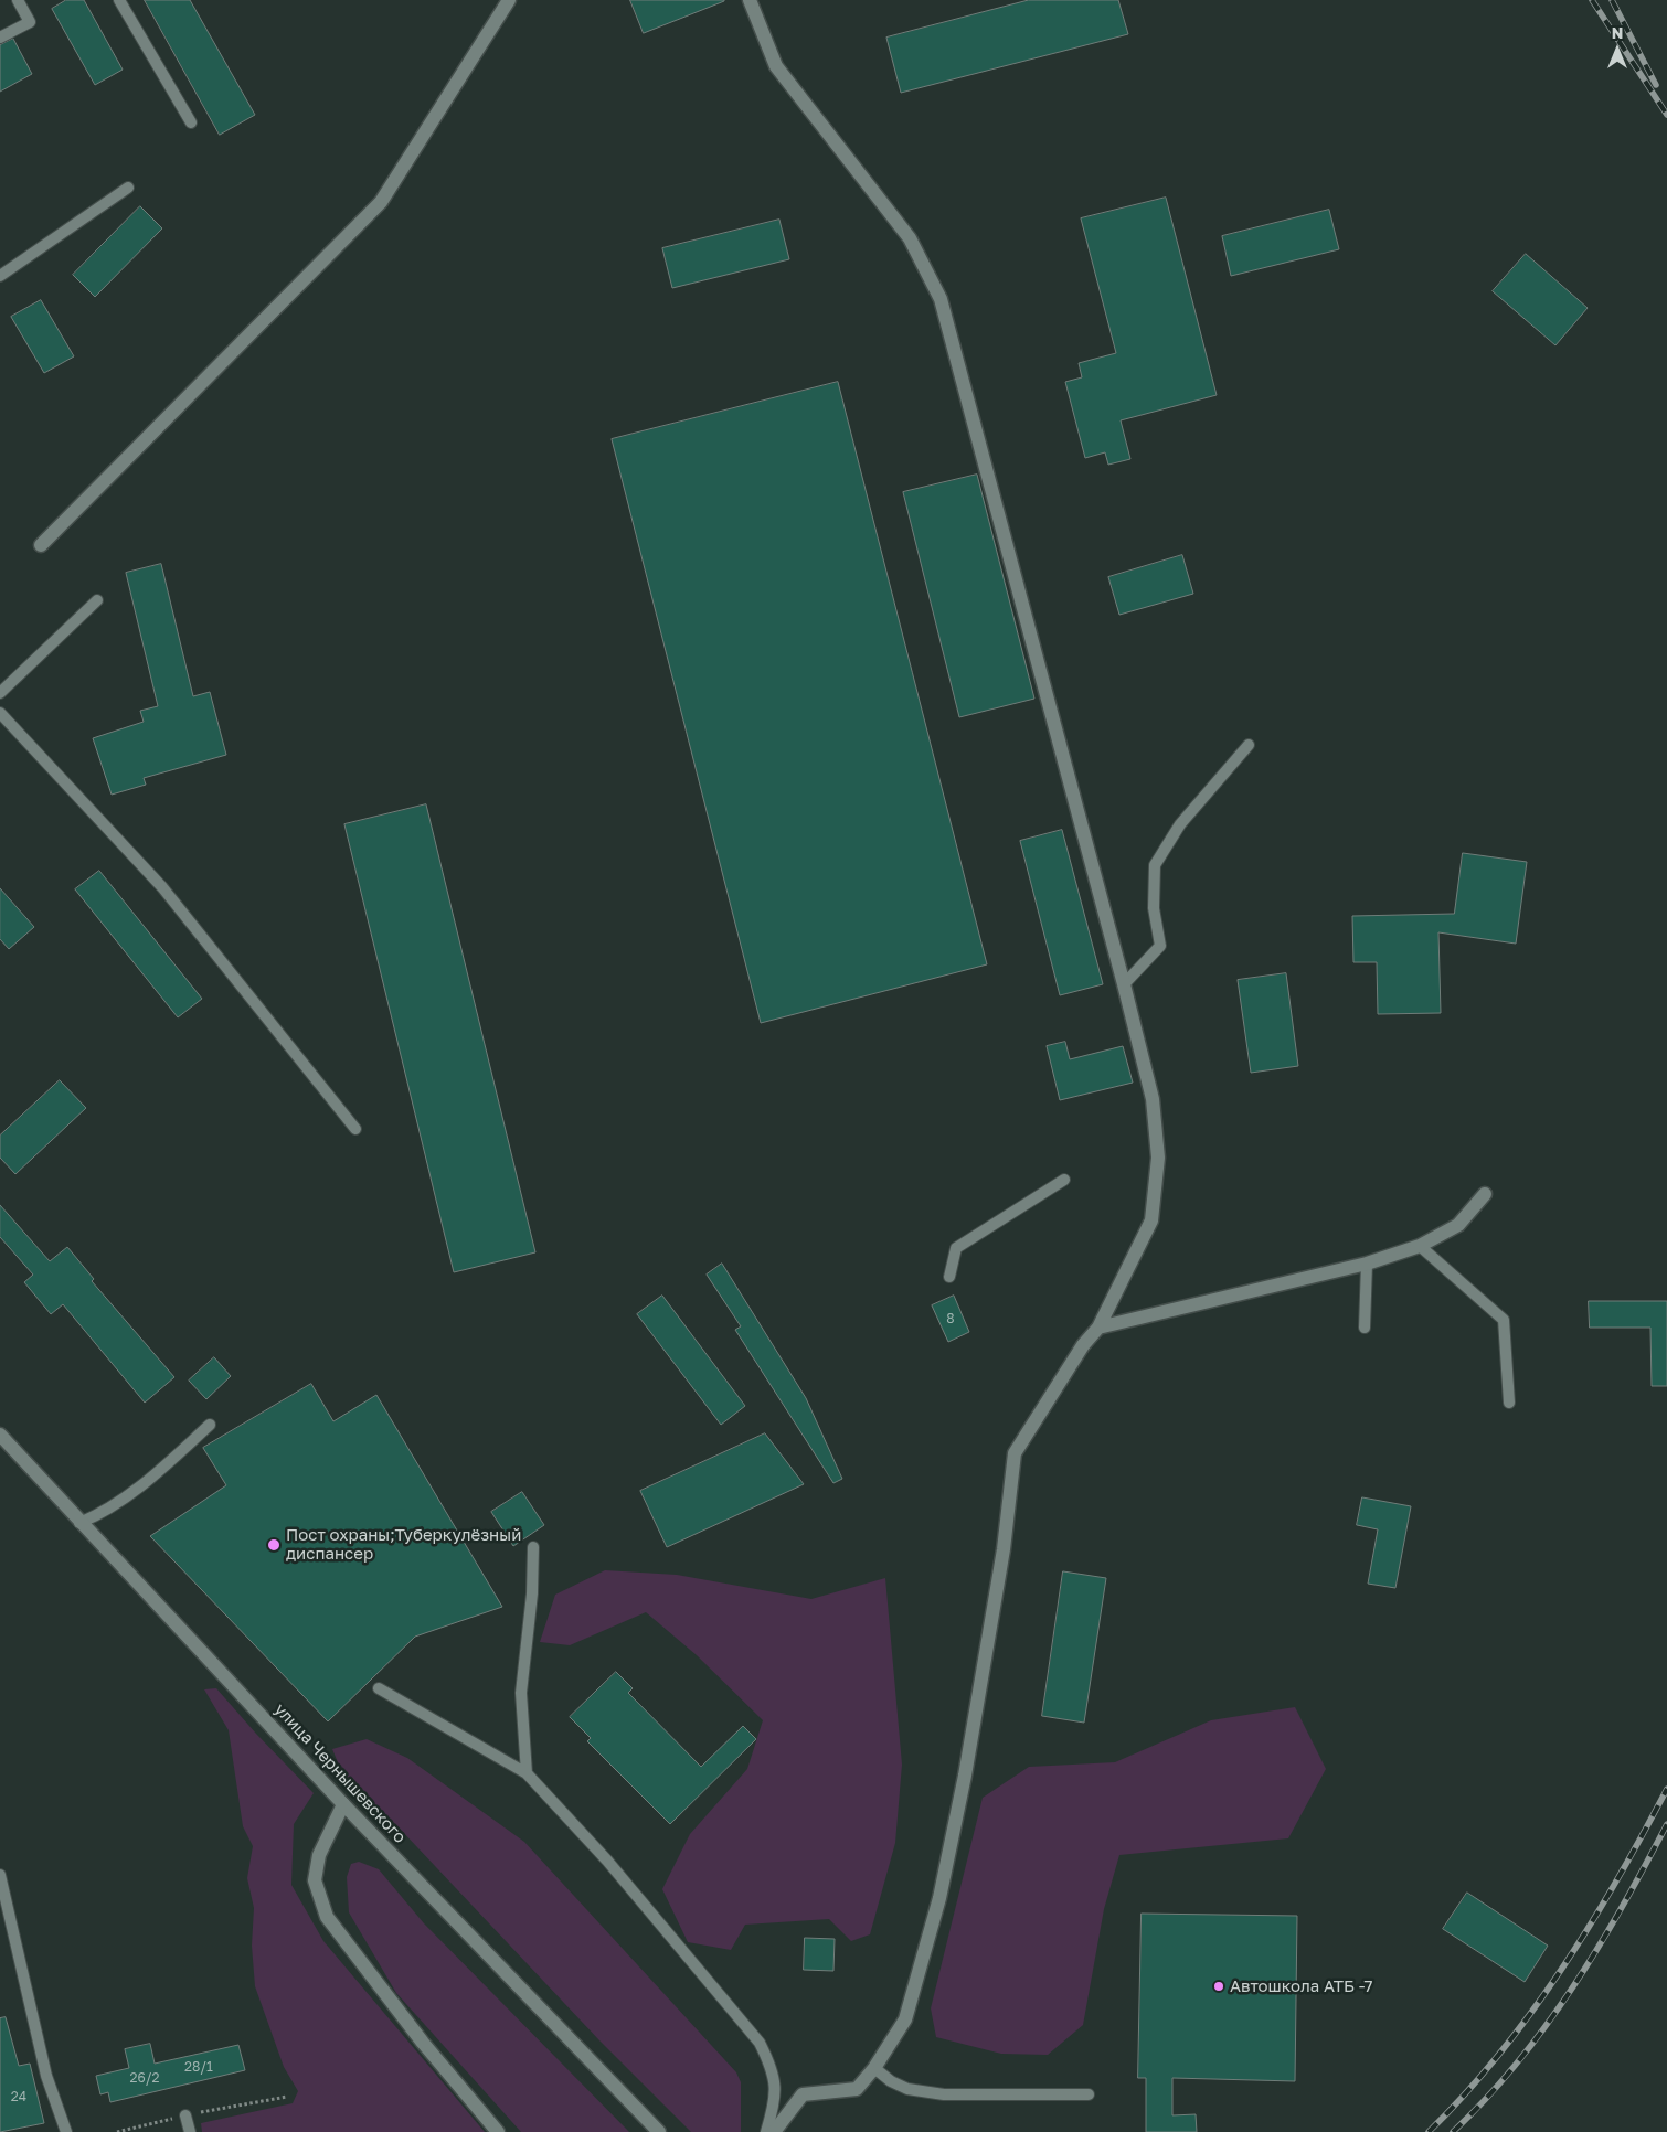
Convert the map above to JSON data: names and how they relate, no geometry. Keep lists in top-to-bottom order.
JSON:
{
  "streets": {
    "street": ["улица Чернышевского"]
  },
  "places": ["Пост охраны;Туберкулёзный диспансер", "Автошкола АТБ -7"],
  "house_numbers": [
    "8",
    "28/1",
    "26/2",
    "24"
  ],
  "north": "top"
}
